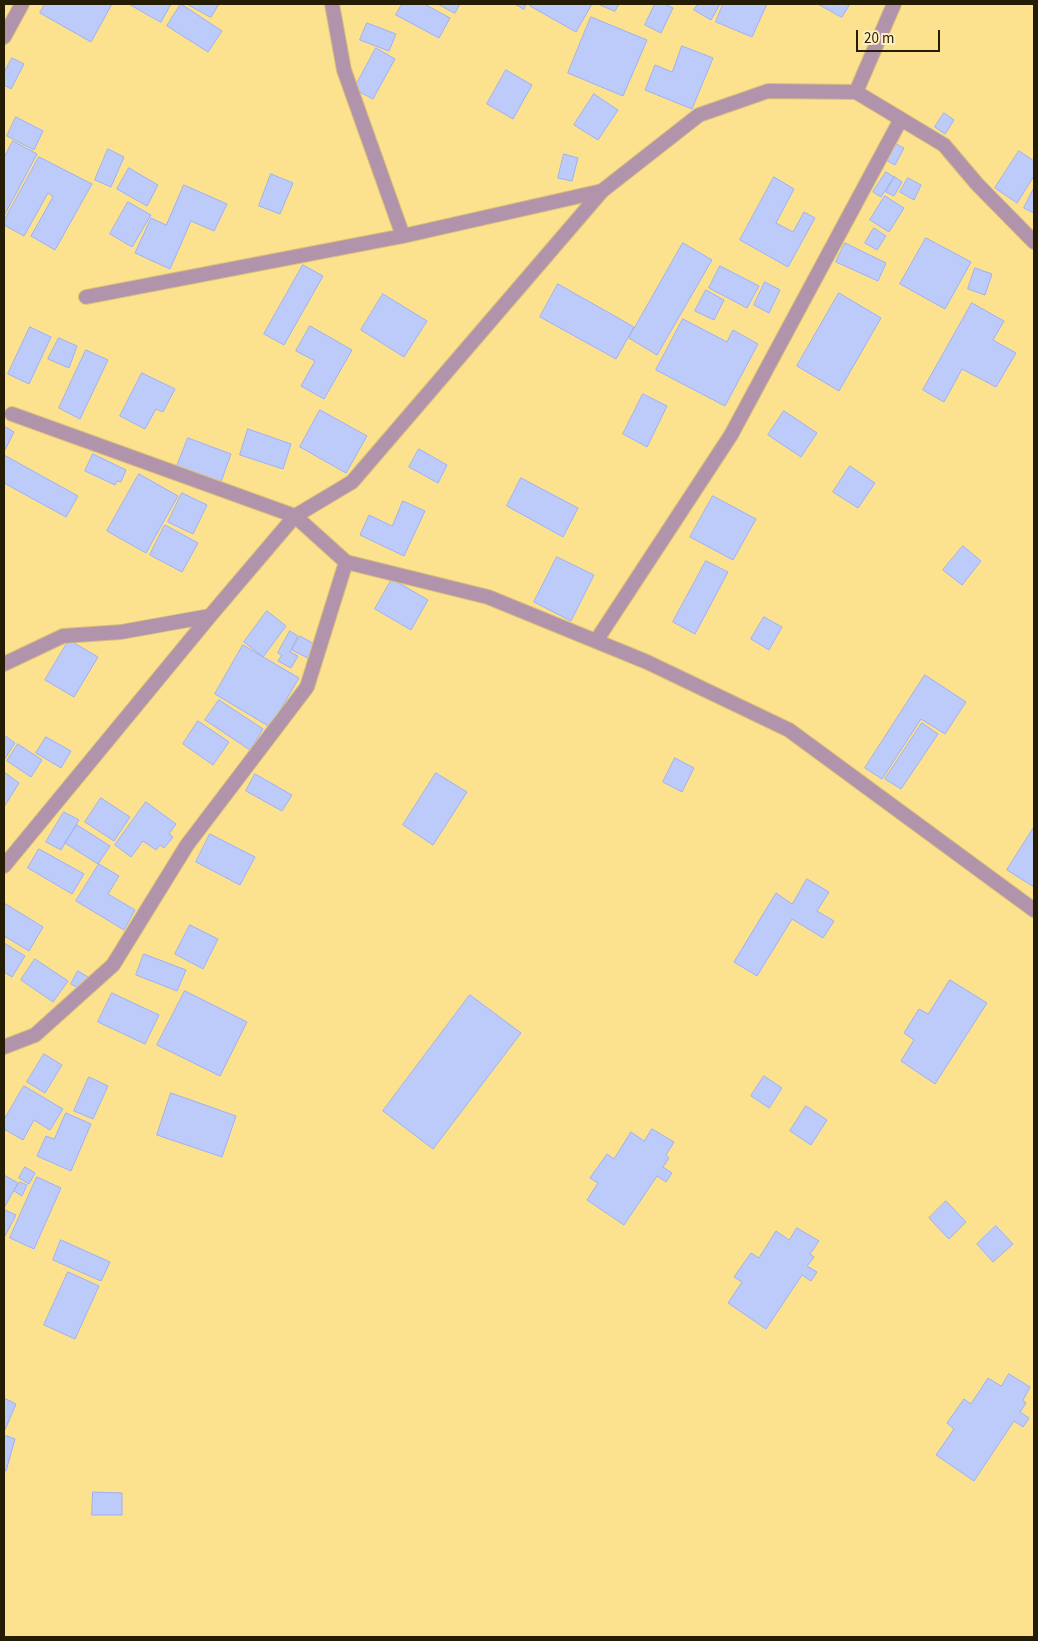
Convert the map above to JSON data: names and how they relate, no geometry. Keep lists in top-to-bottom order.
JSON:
{
  "scale_bar": "20 m"
}
